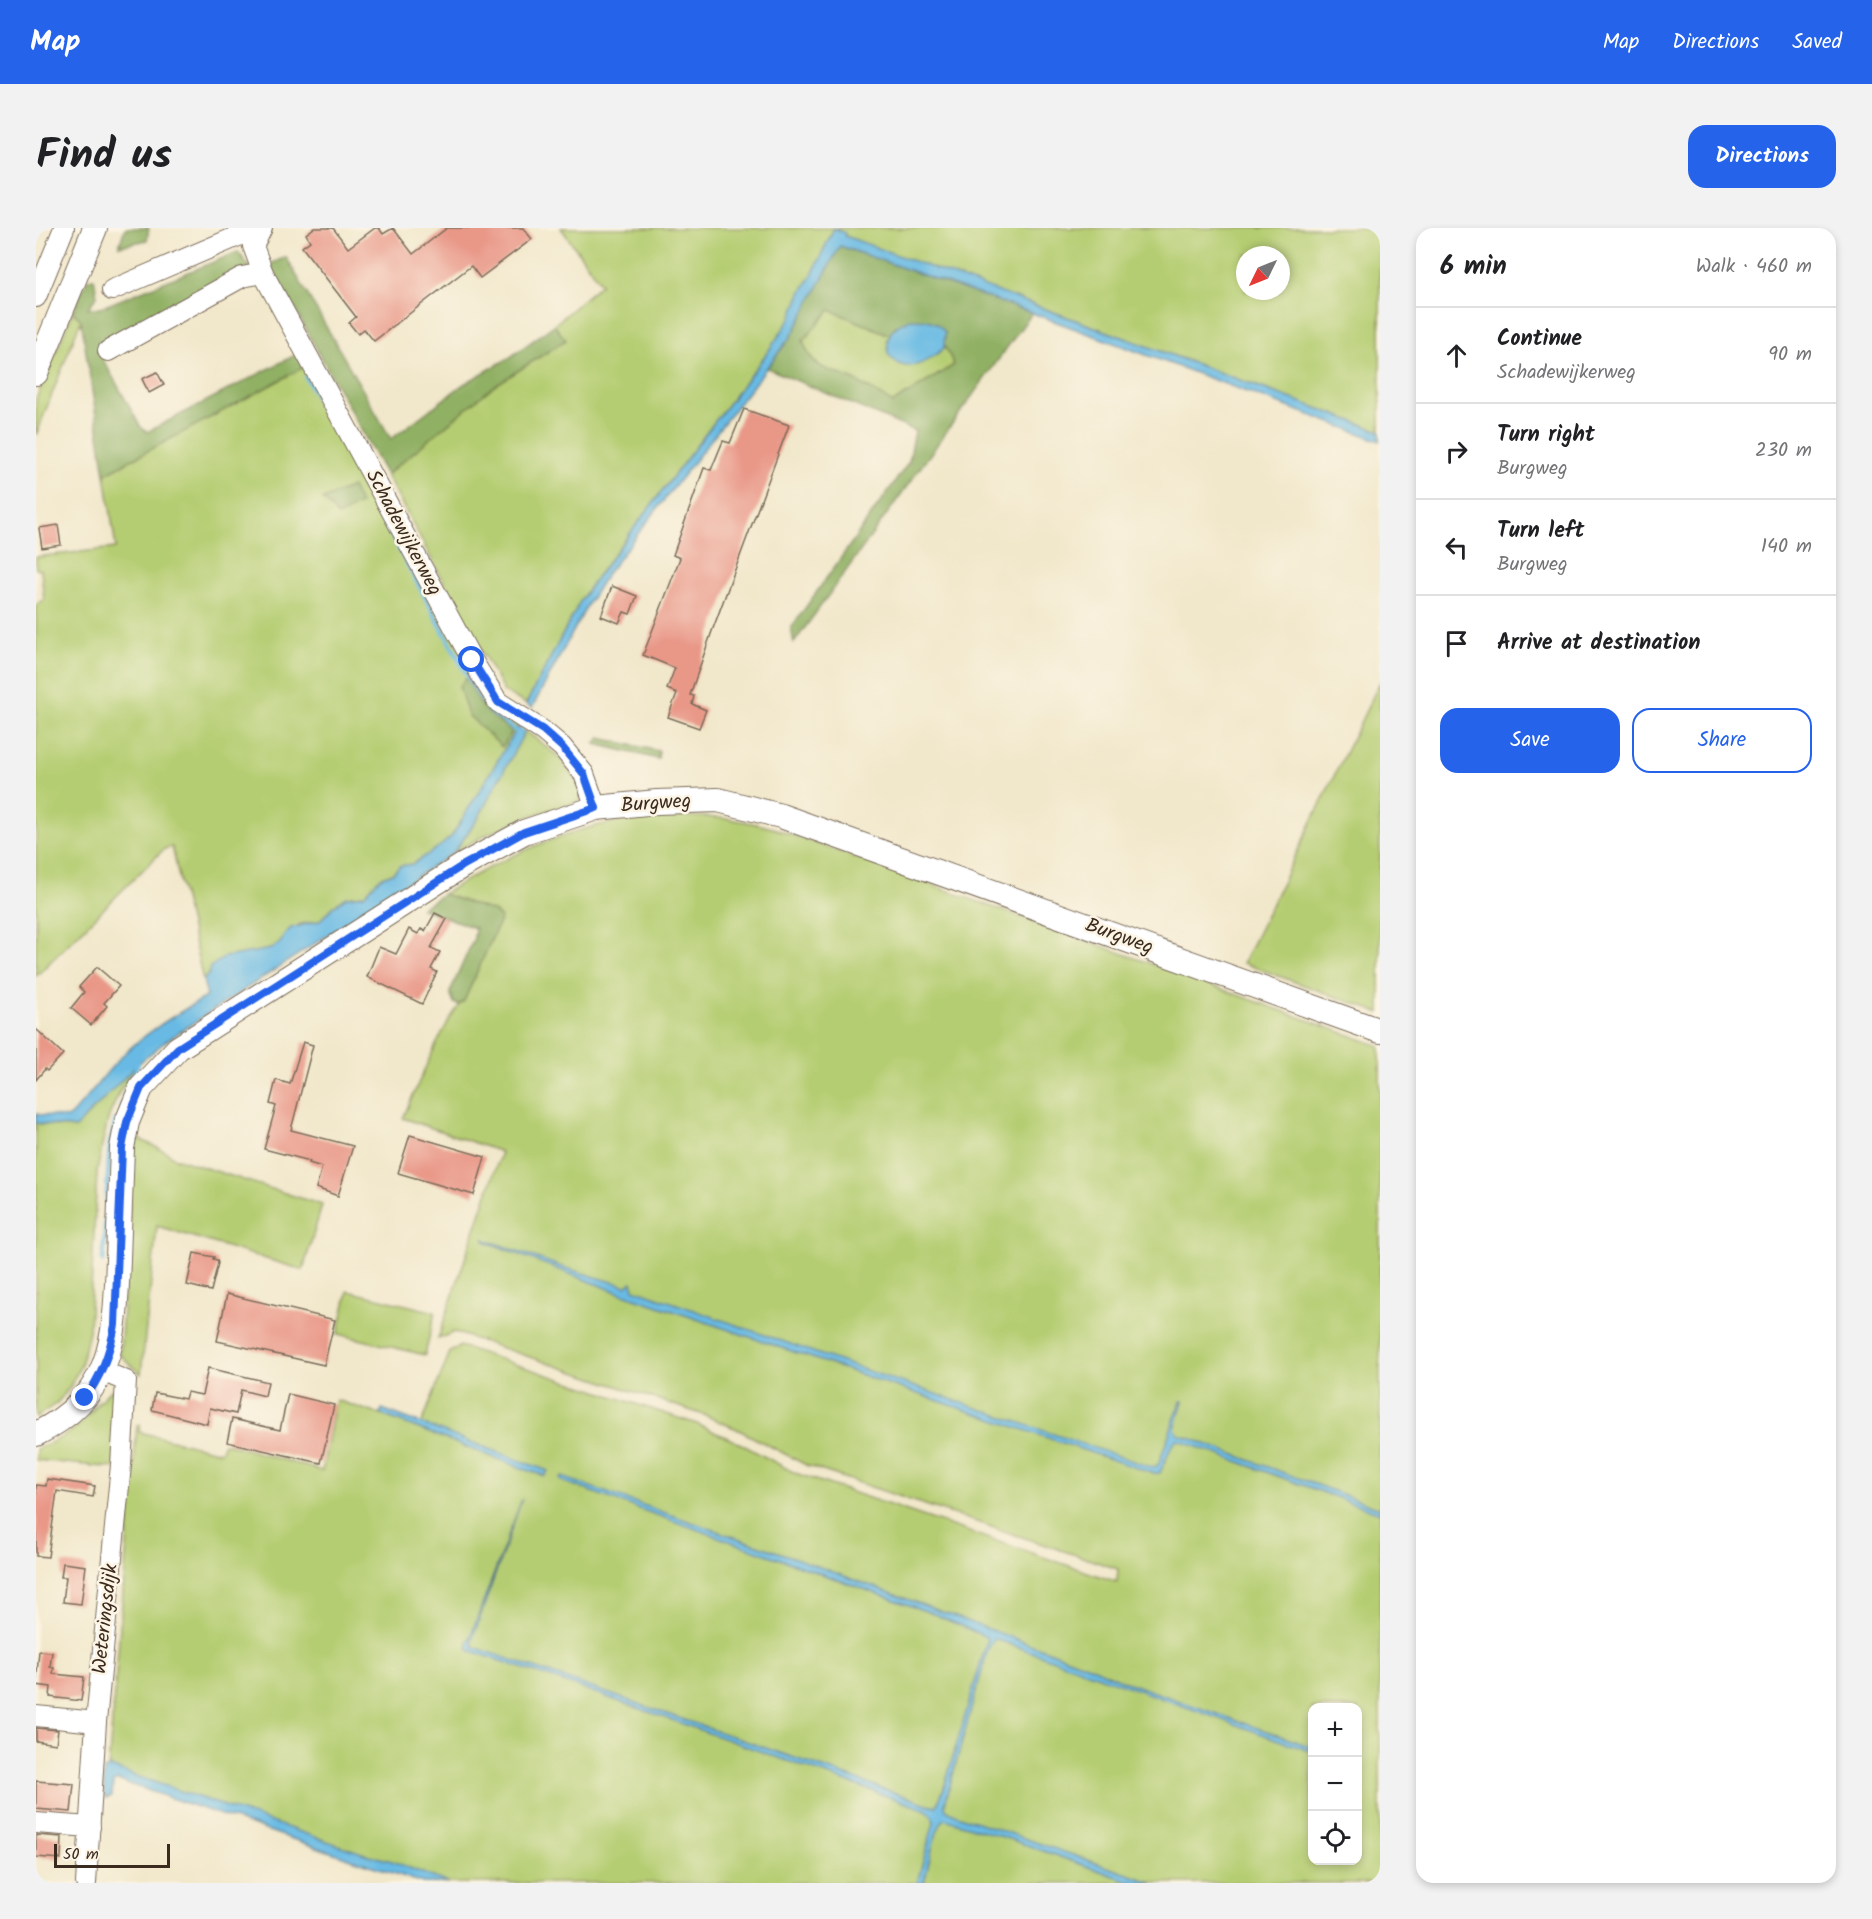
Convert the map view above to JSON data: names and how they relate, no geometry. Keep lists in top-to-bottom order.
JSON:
{
  "streets": {
    "main road": ["Burgweg"],
    "street": ["Schadewijkerweg", "Weteringsdijk"]
  },
  "crossings": [
    ["Schadewijkerweg", "Burgweg"],
    ["Burgweg", "Weteringsdijk"]
  ],
  "scale_bar": "50 m",
  "north": "bottom left",
  "page": {
    "header": "Map",
    "nav": ["Map", "Directions", "Saved"],
    "title": "Find us",
    "buttons": [
      "Directions",
      ["Save", "Share"]
    ],
    "heading": ["6 min", "Walk · 460 m"],
    "list": [
      ["Continue", "Schadewijkerweg", "90 m"],
      ["Turn right", "Burgweg", "230 m"],
      ["Turn left", "Burgweg", "140 m"],
      "Arrive at destination"
    ],
    "map_buttons": ["+", "−"],
    "scale": "50 m"
  }
}
